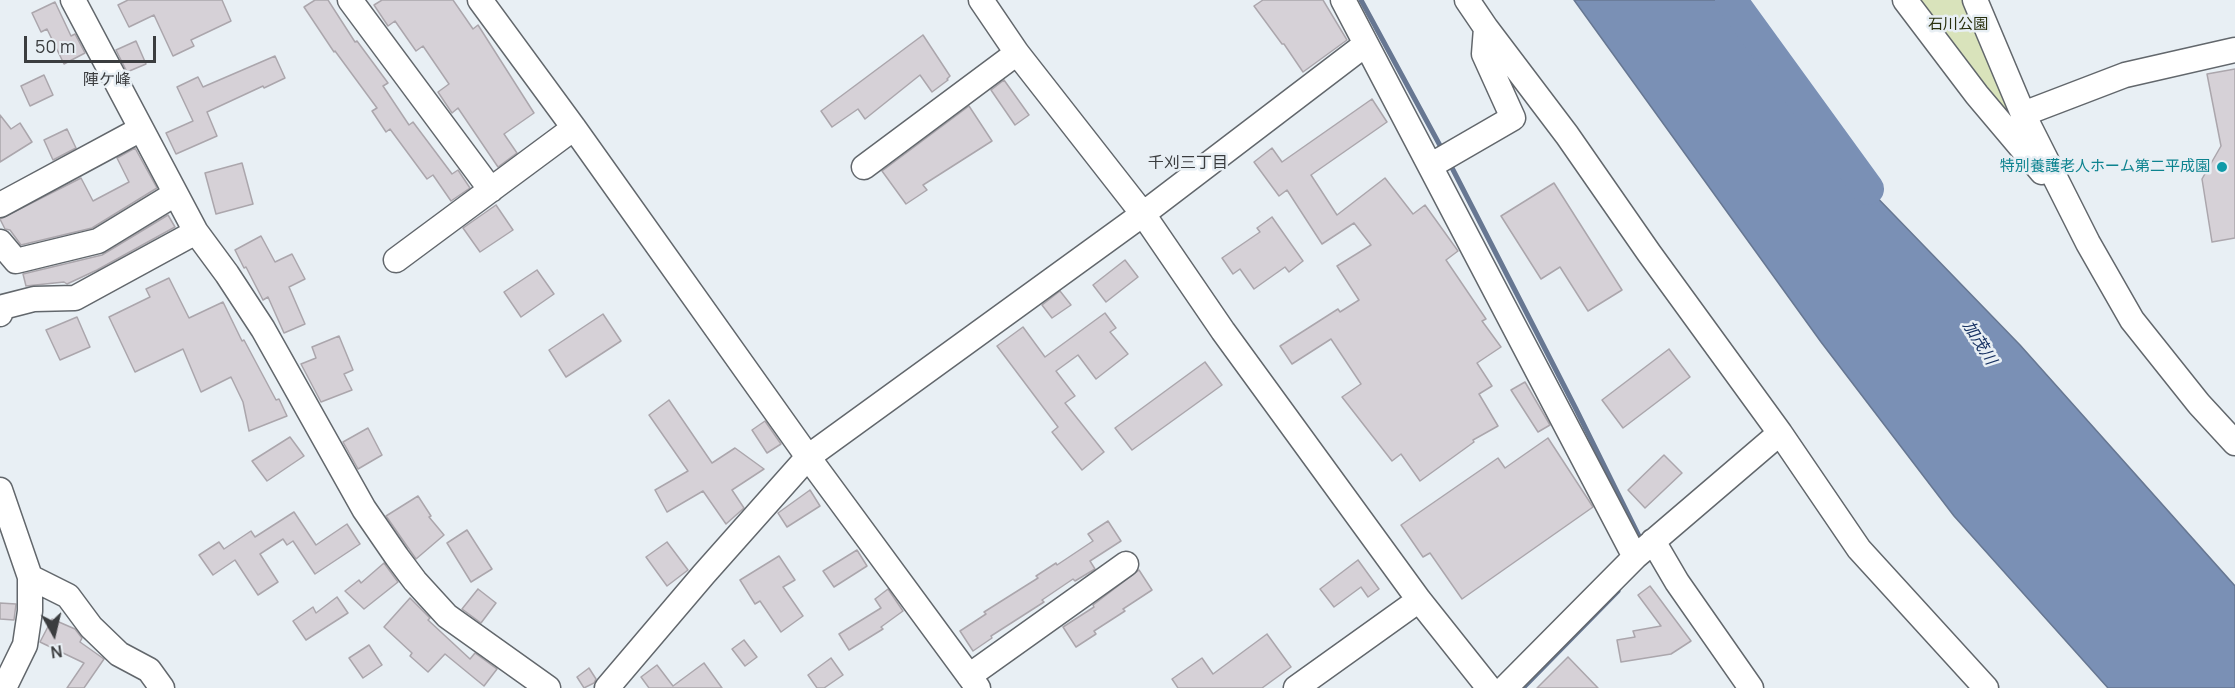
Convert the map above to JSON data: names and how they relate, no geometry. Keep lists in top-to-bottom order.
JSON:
{
  "districts": ["陣ケ峰", "千刈三丁目"],
  "water": ["加茂川"],
  "parks": ["石川公園"],
  "places": ["特別養護老人ホーム第二平成園"],
  "scale_bar": "50 m",
  "north": "bottom"
}
